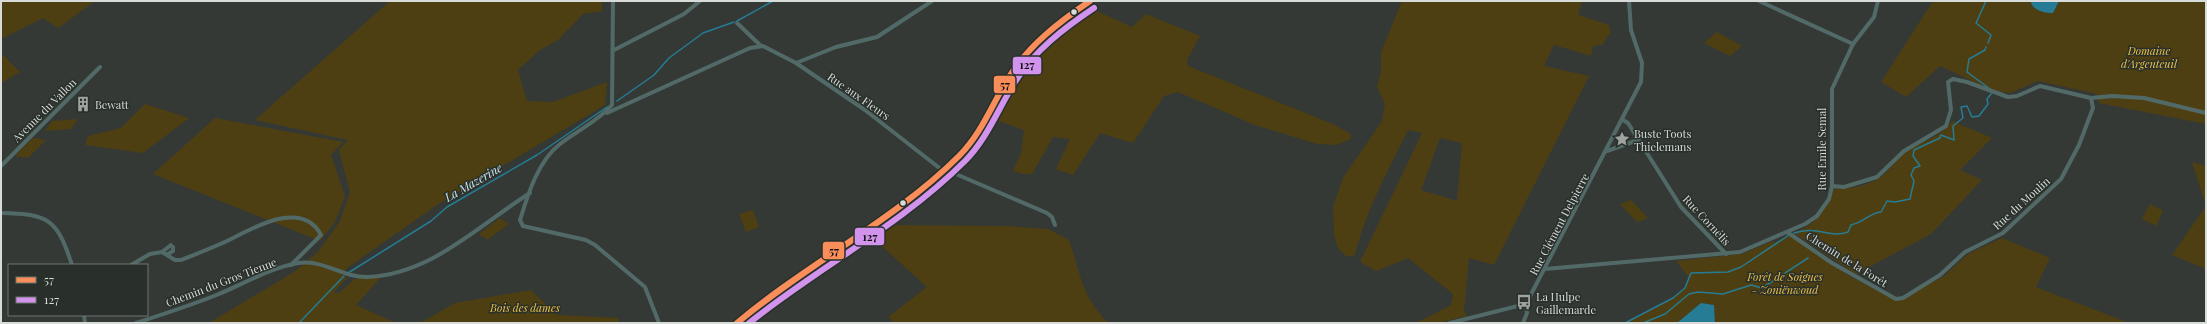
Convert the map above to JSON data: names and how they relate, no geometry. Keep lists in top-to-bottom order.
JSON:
{
  "streets": {
    "street": [
      "Rue aux Fleurs",
      "Avenue du Vallon",
      "Rue Emile Semal",
      "Rue du Moulin",
      "Rue Cornélis",
      "Rue Clément Delpierre",
      "Chemin de la Forêt",
      "Chemin du Gros Tienne"
    ]
  },
  "crossings": [
    ["Rue Emile Semal", "Rue Cornélis"],
    ["Rue Emile Semal", "Rue Clément Delpierre"],
    ["Rue Emile Semal", "Chemin de la Forêt"],
    ["Rue du Moulin", "Chemin de la Forêt"],
    ["Rue Cornélis", "Rue Clément Delpierre"]
  ],
  "water": ["La Mazerine"],
  "parks": ["Domaine d'Argenteuil", "Forêt de Soignes - Zoniënwoud", "Bois des dames"],
  "places": {
    "building": ["Bewatt"],
    "place": ["Buste Toots Thielemans"],
    "bus stop": ["La Hulpe Gaillemarde"]
  },
  "lines": ["transit line 57", "transit line 127"],
  "legend": ["57", "127"]
}
